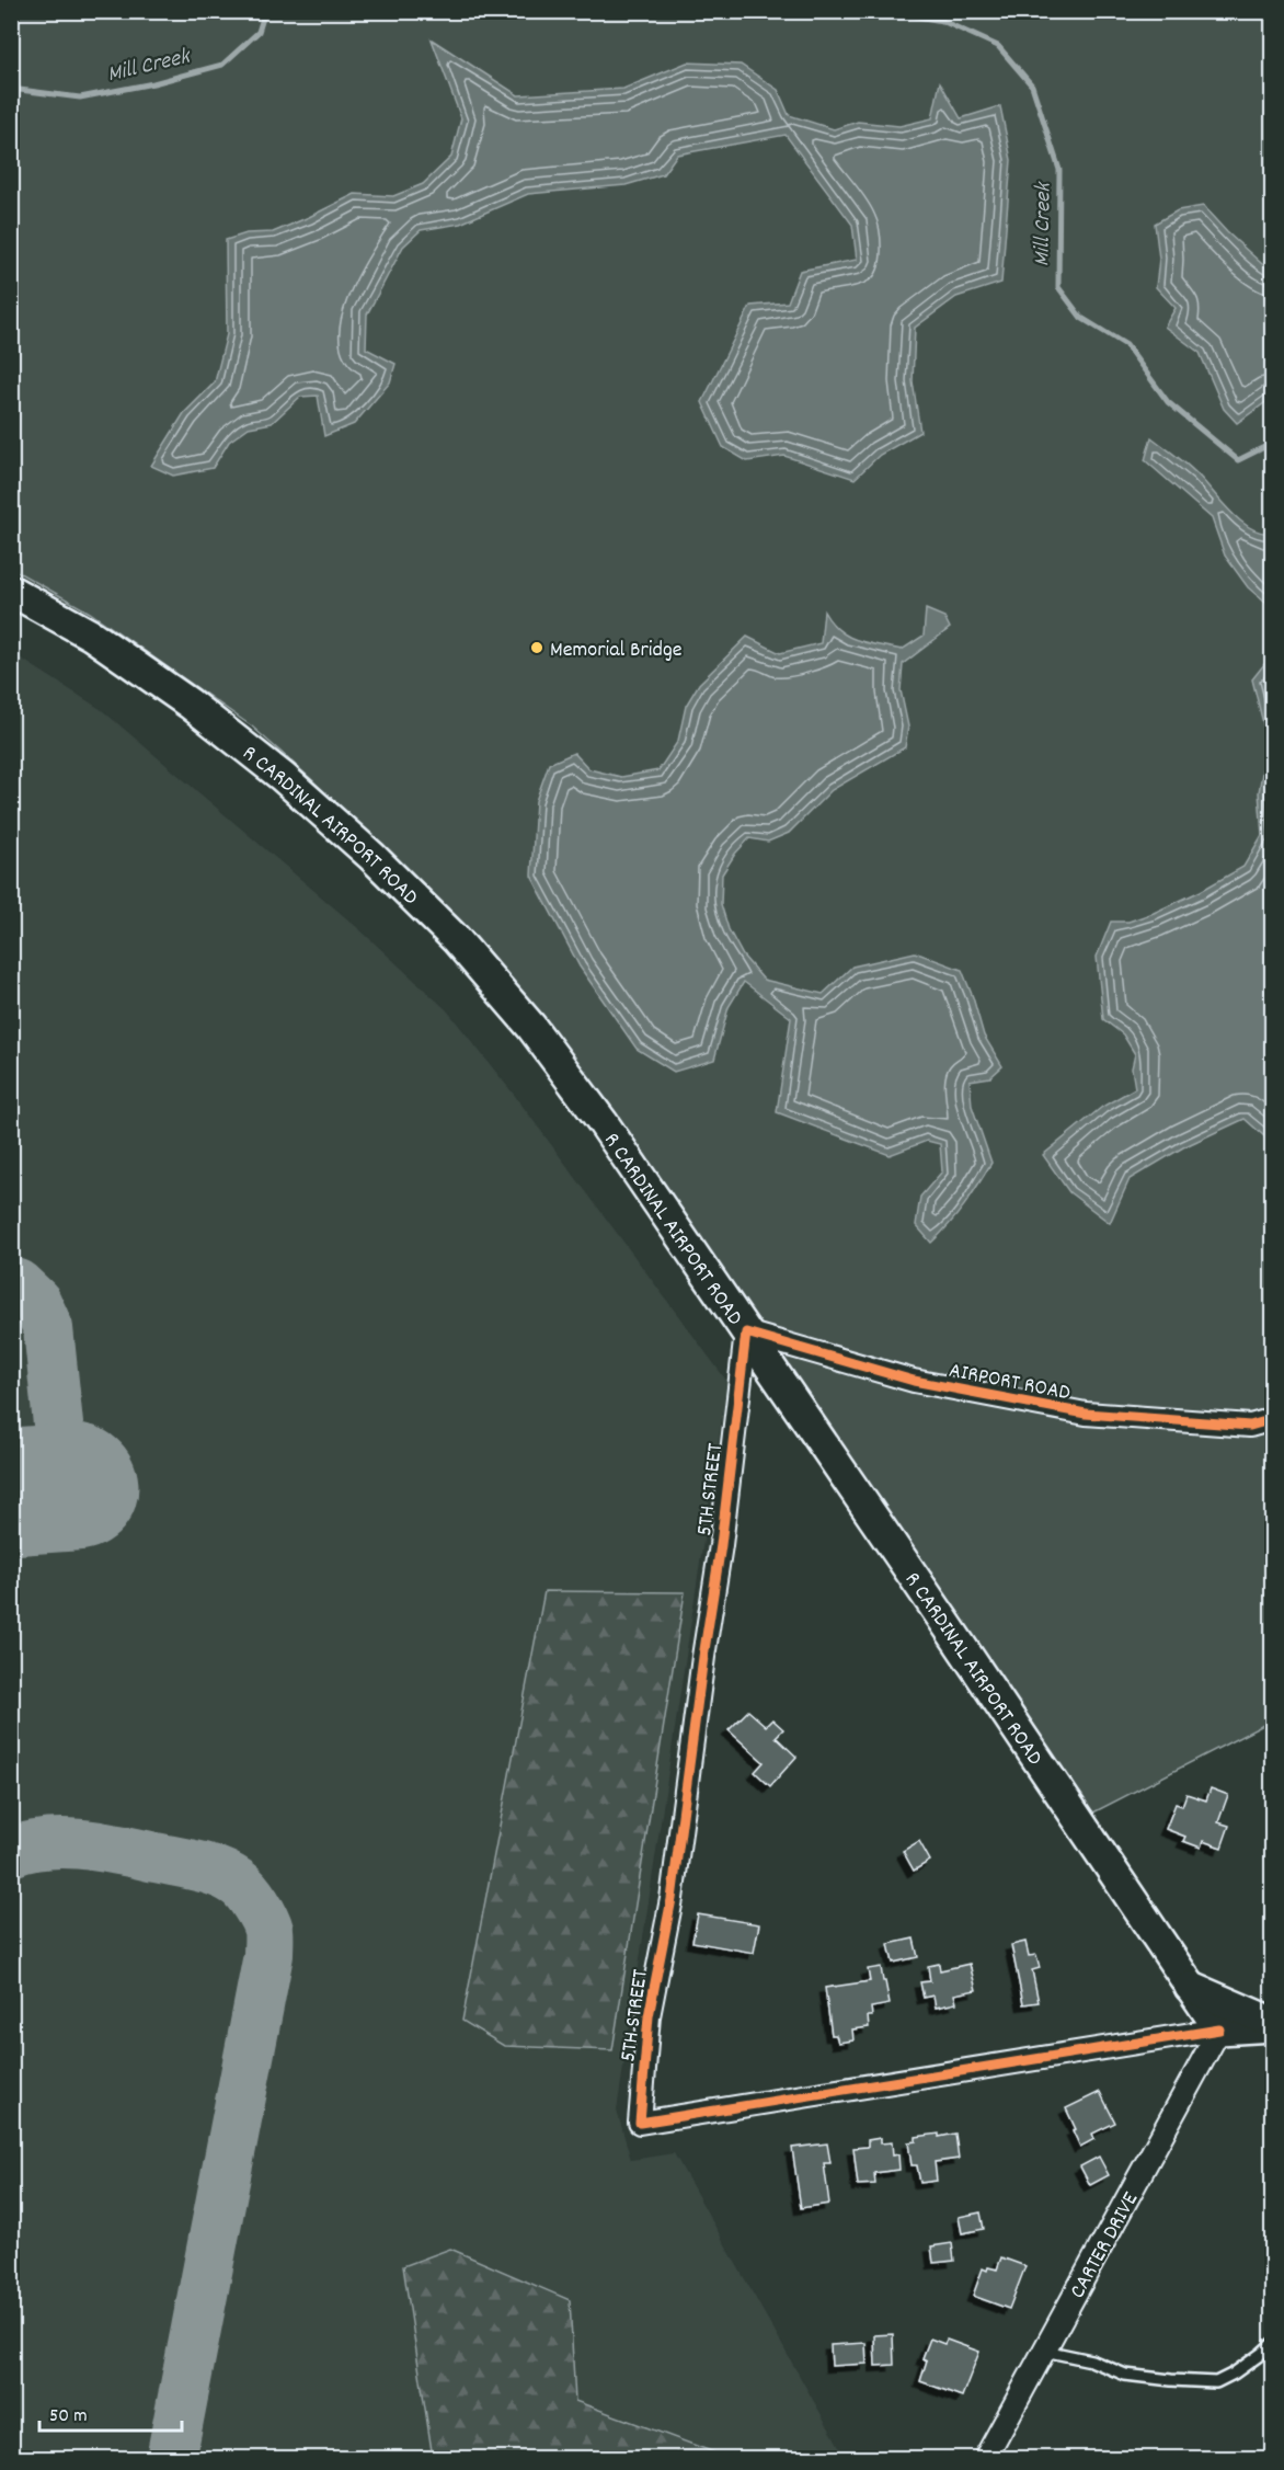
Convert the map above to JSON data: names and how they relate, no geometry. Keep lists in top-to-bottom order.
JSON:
{
  "streets": {
    "main road": ["R CARDINAL AIRPORT ROAD", "5TH STREET"],
    "street": ["AIRPORT ROAD", "CARTER DRIVE"]
  },
  "crossings": [
    ["R CARDINAL AIRPORT ROAD", "AIRPORT ROAD"],
    ["R CARDINAL AIRPORT ROAD", "5TH STREET"],
    ["R CARDINAL AIRPORT ROAD", "CARTER DRIVE"],
    ["AIRPORT ROAD", "5TH STREET"],
    ["5TH STREET", "CARTER DRIVE"]
  ],
  "water": ["Mill Creek"],
  "places": ["Memorial Bridge"],
  "scale_bar": "50 m"
}
